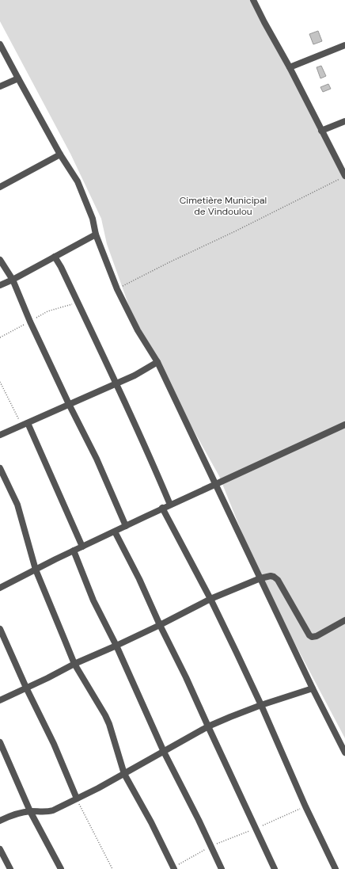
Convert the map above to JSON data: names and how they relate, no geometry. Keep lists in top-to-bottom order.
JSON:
{
  "parks": ["Cimetière Municipal de Vindoulou"]
}
